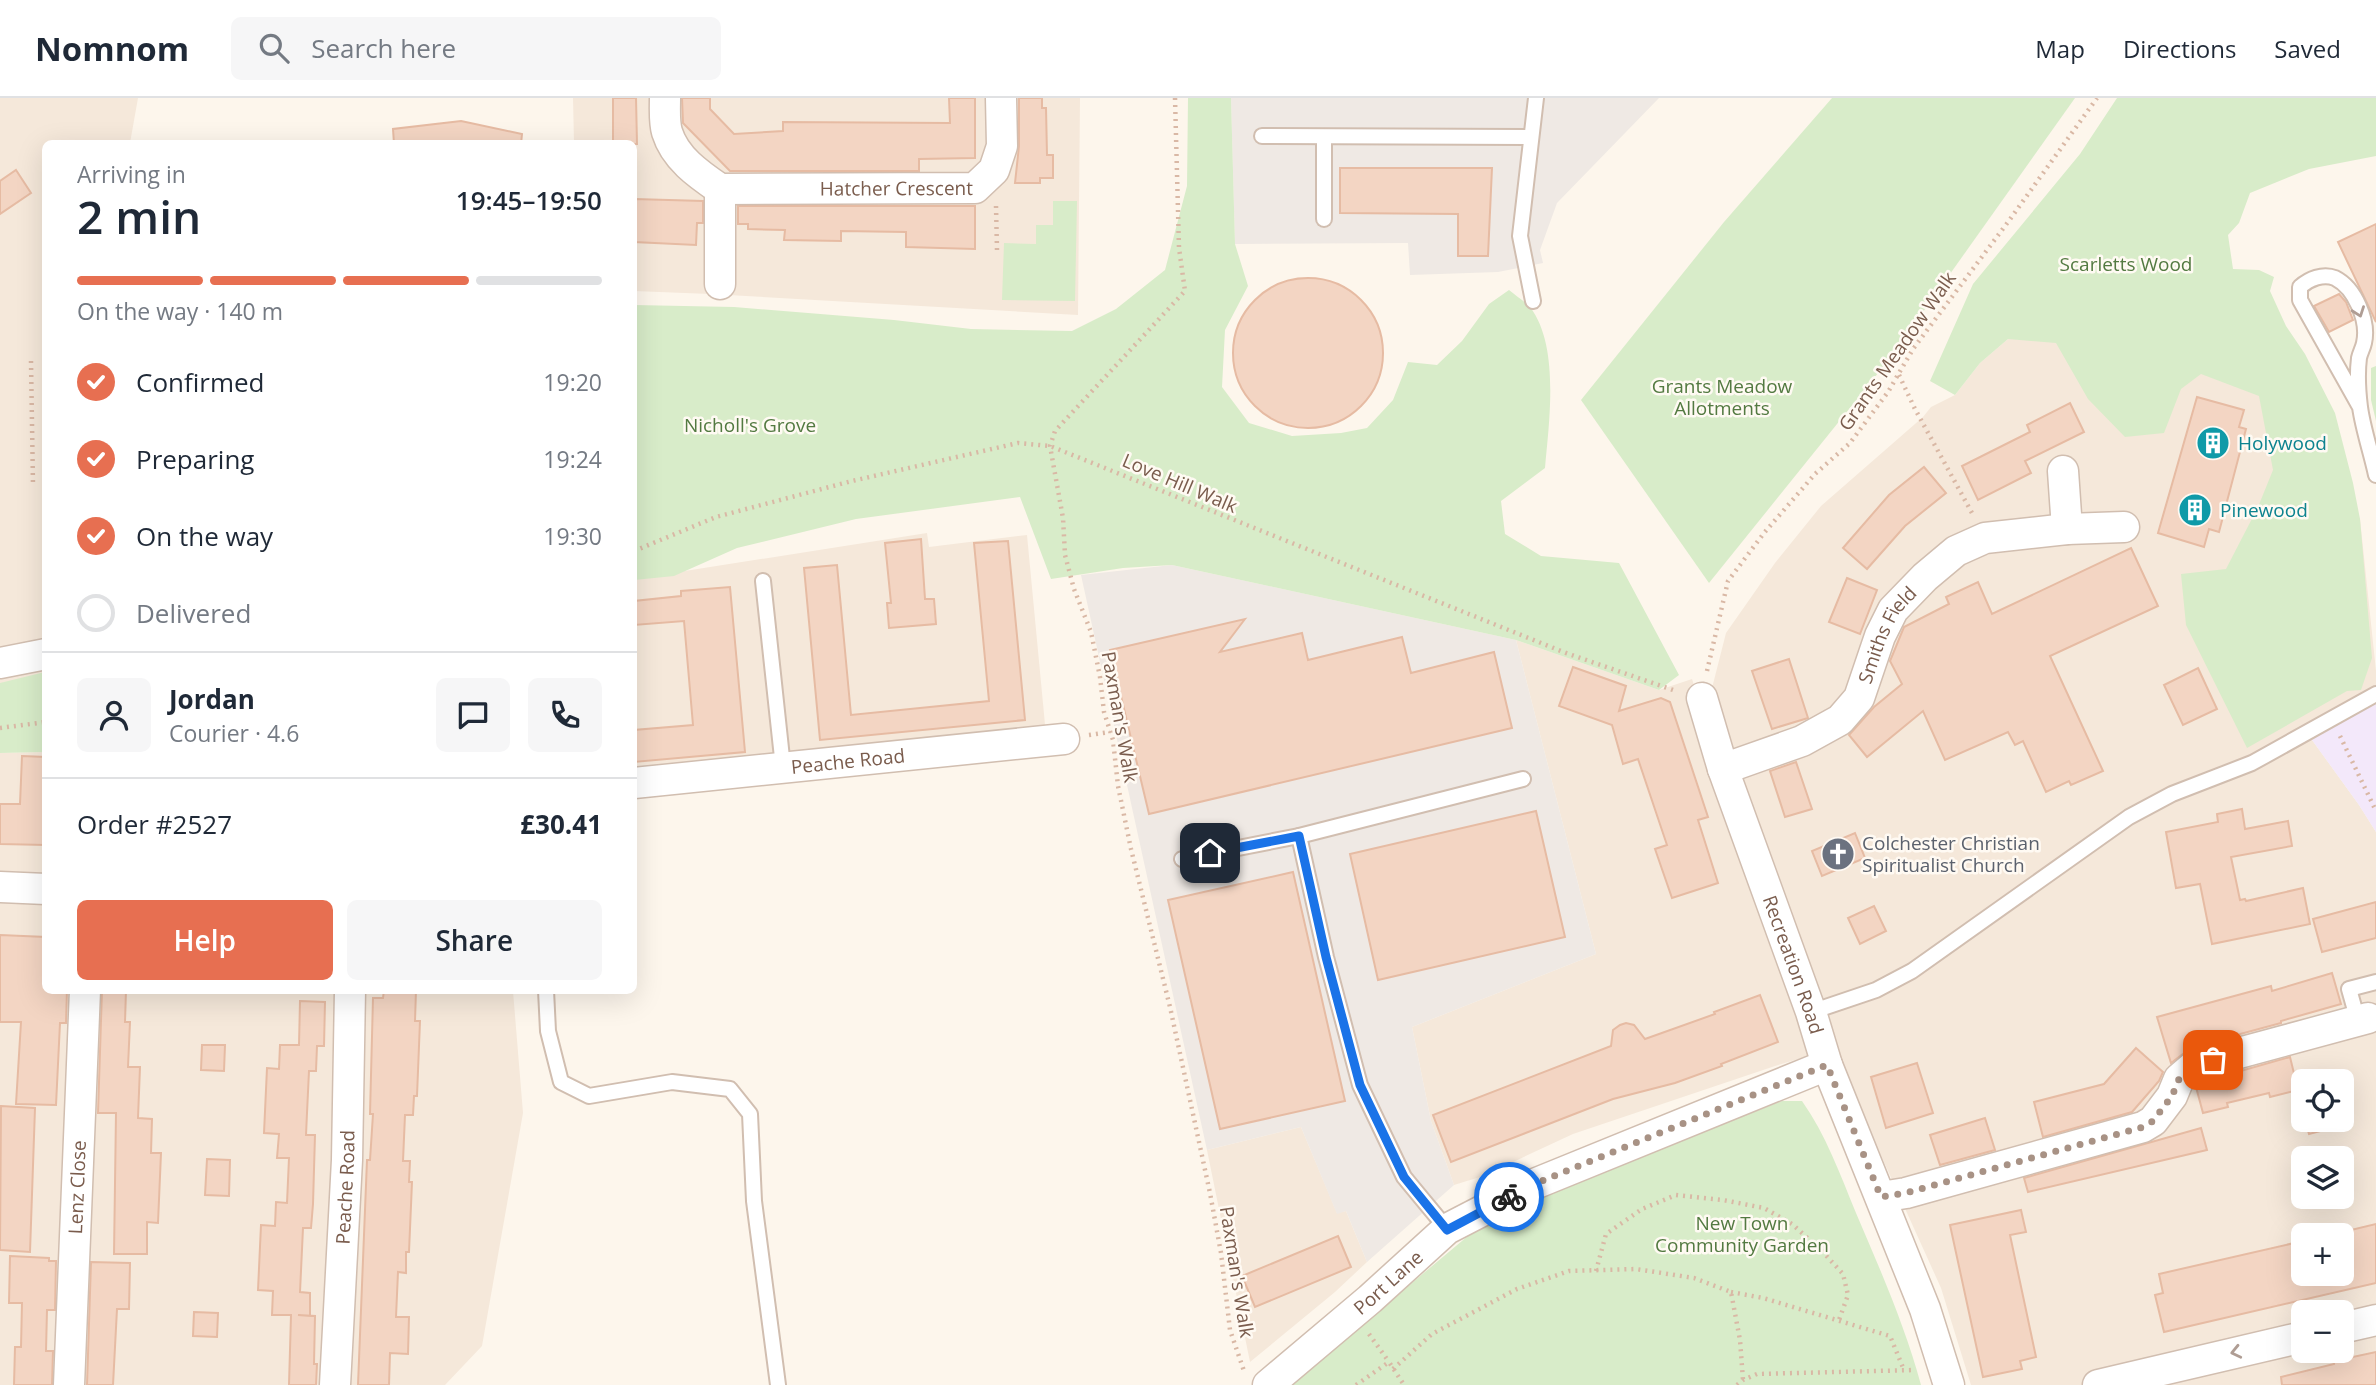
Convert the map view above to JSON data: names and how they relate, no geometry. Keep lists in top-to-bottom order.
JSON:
{
  "streets": {
    "street": [
      "Hatcher Crescent",
      "Smiths Field",
      "Peache Road",
      "Recreation Road",
      "Lenz Close",
      "Port Lane"
    ],
    "path": ["Grants Meadow Walk", "Love Hill Walk", "Paxman's Walk"]
  },
  "crossings": [
    ["Grants Meadow Walk", "Love Hill Walk"],
    ["Grants Meadow Walk", "Recreation Road"],
    ["Love Hill Walk", "Paxman's Walk"],
    ["Love Hill Walk", "Recreation Road"],
    ["Smiths Field", "Recreation Road"],
    ["Paxman's Walk", "Port Lane"],
    ["Recreation Road", "Port Lane"]
  ],
  "parks": [
    "Scarletts Wood",
    "Grants Meadow Allotments",
    "Nicholl's Grove",
    "New Town Community Garden"
  ],
  "places": {
    "building": ["Holywood", "Pinewood"],
    "church": ["Colchester Christian Spiritualist Church"]
  },
  "page": {
    "header": "Nomnom",
    "search": "Search here",
    "nav": ["Map", "Directions", "Saved"],
    "heading": ["2 min", "Arriving in", "19:45–19:50"],
    "panel": [
      "Jordan",
      "Courier · 4.6",
      "Order #2527",
      "£30.41"
    ],
    "bar": "On the way · 140 m",
    "list": [
      ["Confirmed", "19:20"],
      ["Preparing", "19:24"],
      ["On the way", "19:30"],
      "Delivered"
    ],
    "buttons": ["Help", "Share"],
    "map_buttons": ["+", "−"]
  }
}
